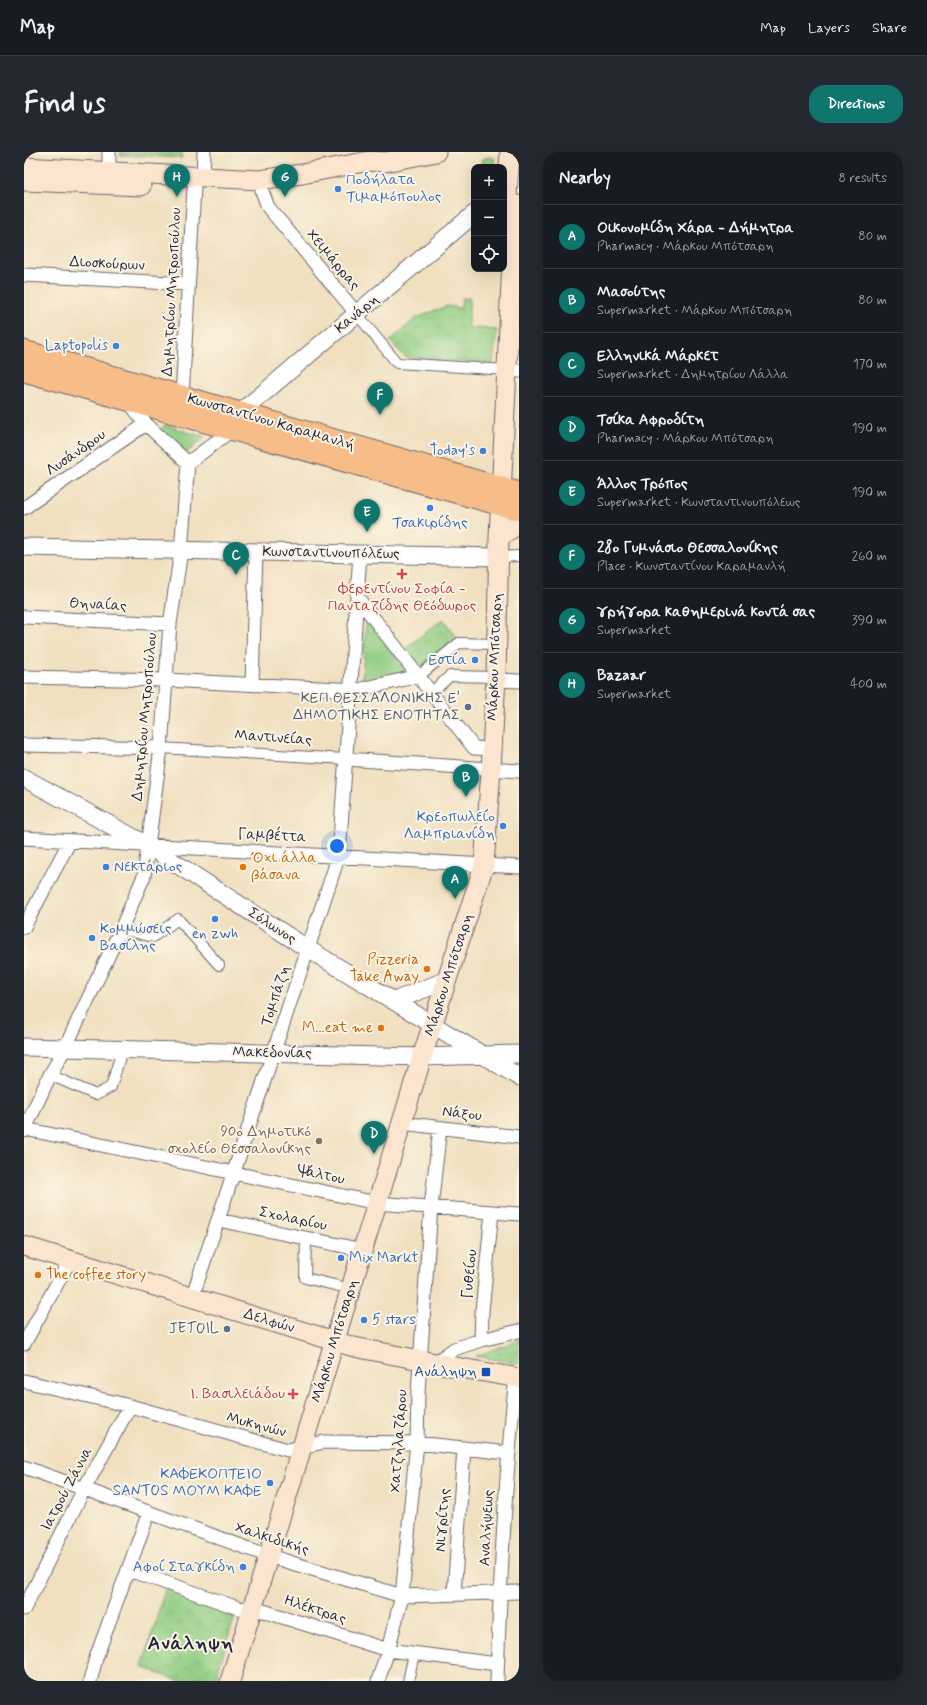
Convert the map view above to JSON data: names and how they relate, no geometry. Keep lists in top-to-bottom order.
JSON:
{
  "streets": {
    "main road": ["Κωνσταντίνου Καραμανλή", "Μάρκου Μπότσαρη", "Δελφών"],
    "street": [
      "Χειμάρρας",
      "Διοσκούρων",
      "Δημητρίου Μητροπούλου",
      "Κανάρη",
      "Λυσάνδρου",
      "Κωνσταντινουπόλεως",
      "Θηναίας",
      "Μαντινείας",
      "Γαμβέττα",
      "Σόλωνος",
      "Τομπάζη",
      "Μακεδονίας",
      "Νάξου",
      "Ψάλτου",
      "Σχολαρίου",
      "Γυθείου",
      "Μυκηνών",
      "Χατζηλαζάρου",
      "Ιατρού Ζάννα",
      "Νιγρίτης",
      "Αναλήψεως",
      "Χαλκιδικής",
      "Ηλέκτρας"
    ]
  },
  "crossings": [
    ["Χειμάρρας", "Κανάρη"],
    ["Χειμάρρας", "Μάρκου Μπότσαρη"],
    ["Διοσκούρων", "Δημητρίου Μητροπούλου"],
    ["Δημητρίου Μητροπούλου", "Κανάρη"],
    ["Δημητρίου Μητροπούλου", "Κωνσταντίνου Καραμανλή"],
    ["Δημητρίου Μητροπούλου", "Κωνσταντινουπόλεως"],
    ["Δημητρίου Μητροπούλου", "Θηναίας"],
    ["Δημητρίου Μητροπούλου", "Μαντινείας"],
    ["Δημητρίου Μητροπούλου", "Γαμβέττα"],
    ["Δημητρίου Μητροπούλου", "Σόλωνος"],
    ["Δημητρίου Μητροπούλου", "Μακεδονίας"],
    ["Δημητρίου Μητροπούλου", "Ψάλτου"],
    ["Κανάρη", "Κωνσταντίνου Καραμανλή"],
    ["Κωνσταντίνου Καραμανλή", "Μάρκου Μπότσαρη"],
    ["Κωνσταντινουπόλεως", "Μάρκου Μπότσαρη"],
    ["Κωνσταντινουπόλεως", "Τομπάζη"],
    ["Μάρκου Μπότσαρη", "Μαντινείας"],
    ["Μάρκου Μπότσαρη", "Γαμβέττα"],
    ["Μάρκου Μπότσαρη", "Σόλωνος"],
    ["Μάρκου Μπότσαρη", "Μακεδονίας"],
    ["Μάρκου Μπότσαρη", "Νάξου"],
    ["Μάρκου Μπότσαρη", "Ψάλτου"],
    ["Μάρκου Μπότσαρη", "Σχολαρίου"],
    ["Μάρκου Μπότσαρη", "Δελφών"],
    ["Μάρκου Μπότσαρη", "Μυκηνών"],
    ["Μάρκου Μπότσαρη", "Χαλκιδικής"],
    ["Μάρκου Μπότσαρη", "Ηλέκτρας"],
    ["Μαντινείας", "Τομπάζη"],
    ["Γαμβέττα", "Σόλωνος"],
    ["Γαμβέττα", "Τομπάζη"],
    ["Σόλωνος", "Τομπάζη"],
    ["Σόλωνος", "Μακεδονίας"],
    ["Τομπάζη", "Μακεδονίας"],
    ["Τομπάζη", "Ψάλτου"],
    ["Τομπάζη", "Σχολαρίου"],
    ["Τομπάζη", "Δελφών"],
    ["Νάξου", "Χατζηλαζάρου"],
    ["Ψάλτου", "Γυθείου"],
    ["Ψάλτου", "Χατζηλαζάρου"],
    ["Δελφών", "Χατζηλαζάρου"],
    ["Δελφών", "Αναλήψεως"],
    ["Μυκηνών", "Χατζηλαζάρου"],
    ["Μυκηνών", "Ιατρού Ζάννα"],
    ["Μυκηνών", "Νιγρίτης"],
    ["Μυκηνών", "Αναλήψεως"],
    ["Χατζηλαζάρου", "Χαλκιδικής"],
    ["Χατζηλαζάρου", "Ηλέκτρας"],
    ["Ιατρού Ζάννα", "Χαλκιδικής"],
    ["Νιγρίτης", "Χαλκιδικής"],
    ["Αναλήψεως", "Χαλκιδικής"],
    ["Αναλήψεως", "Ηλέκτρας"]
  ],
  "districts": ["Ανάληψη"],
  "places": {
    "other": [
      "Ποδήλατα Τιμαμόπουλος",
      "Laptopolis",
      "Today's",
      "Τσακιρίδης",
      "Εστία",
      "ΚΕΠ ΘΕΣΣΑΛΟΝΙΚΗΣ Ε' ΔΗΜΟΤΙΚΗΣ ΕΝΟΤΗΤΑΣ",
      "Κρεοπωλείο Λαμπριανίδη",
      "Νεκτάριος",
      "Όχι άλλα βάσανα",
      "en zwh",
      "Κομμώσεις Βασίλης",
      "Pizzeria Take Away",
      "M...eat me",
      "90ο Δημοτικό σχολείο Θεσσαλονίκης",
      "Mix Markt",
      "The coffee story",
      "5 stars",
      "JETOIL",
      "ΚΑΦΕΚΟΠΤΕΙΟ SANTOS ΜΟΥΜ ΚΑΦΕ",
      "Αφοί Σταγκίδη"
    ],
    "health": ["Φερεντίνου Σοφία - Πανταζίδης Θεόδωρος", "Ι. Βασιλειάδου"],
    "transit": ["Ανάληψη"]
  },
  "page": {
    "header": "Map",
    "nav": ["Map", "Layers", "Share"],
    "buttons": "Directions",
    "title": "Find us",
    "heading": ["Nearby", "8 results"],
    "map_buttons": ["+", "−"],
    "pins": [
      "G",
      "H",
      "F",
      "E",
      "C",
      "B",
      "A",
      "D"
    ],
    "list": [
      {
        "mark": "A",
        "name": "Οικονομίδη Χάρα - Δήμητρα",
        "note": "Pharmacy · Μάρκου Μπότσαρη",
        "value": "80 m"
      },
      {
        "mark": "B",
        "name": "Μασούτης",
        "note": "Supermarket · Μάρκου Μπότσαρη",
        "value": "80 m"
      },
      {
        "mark": "C",
        "name": "Ελληνικά Μάρκετ",
        "note": "Supermarket · Δημητρίου Λάλλα",
        "value": "170 m"
      },
      {
        "mark": "D",
        "name": "Τσίκα Αφροδίτη",
        "note": "Pharmacy · Μάρκου Μπότσαρη",
        "value": "190 m"
      },
      {
        "mark": "E",
        "name": "Άλλος Τρόπος",
        "note": "Supermarket · Κωνσταντινουπόλεως",
        "value": "190 m"
      },
      {
        "mark": "F",
        "name": "28ο Γυμνάσιο Θεσσαλονίκης",
        "note": "Place · Κωνσταντίνου Καραμανλή",
        "value": "260 m"
      },
      {
        "mark": "G",
        "name": "γρήγορα καθημερινά κοντά σας",
        "note": "Supermarket",
        "value": "390 m"
      },
      {
        "mark": "H",
        "name": "Bazaar",
        "note": "Supermarket",
        "value": "400 m"
      }
    ]
  }
}
